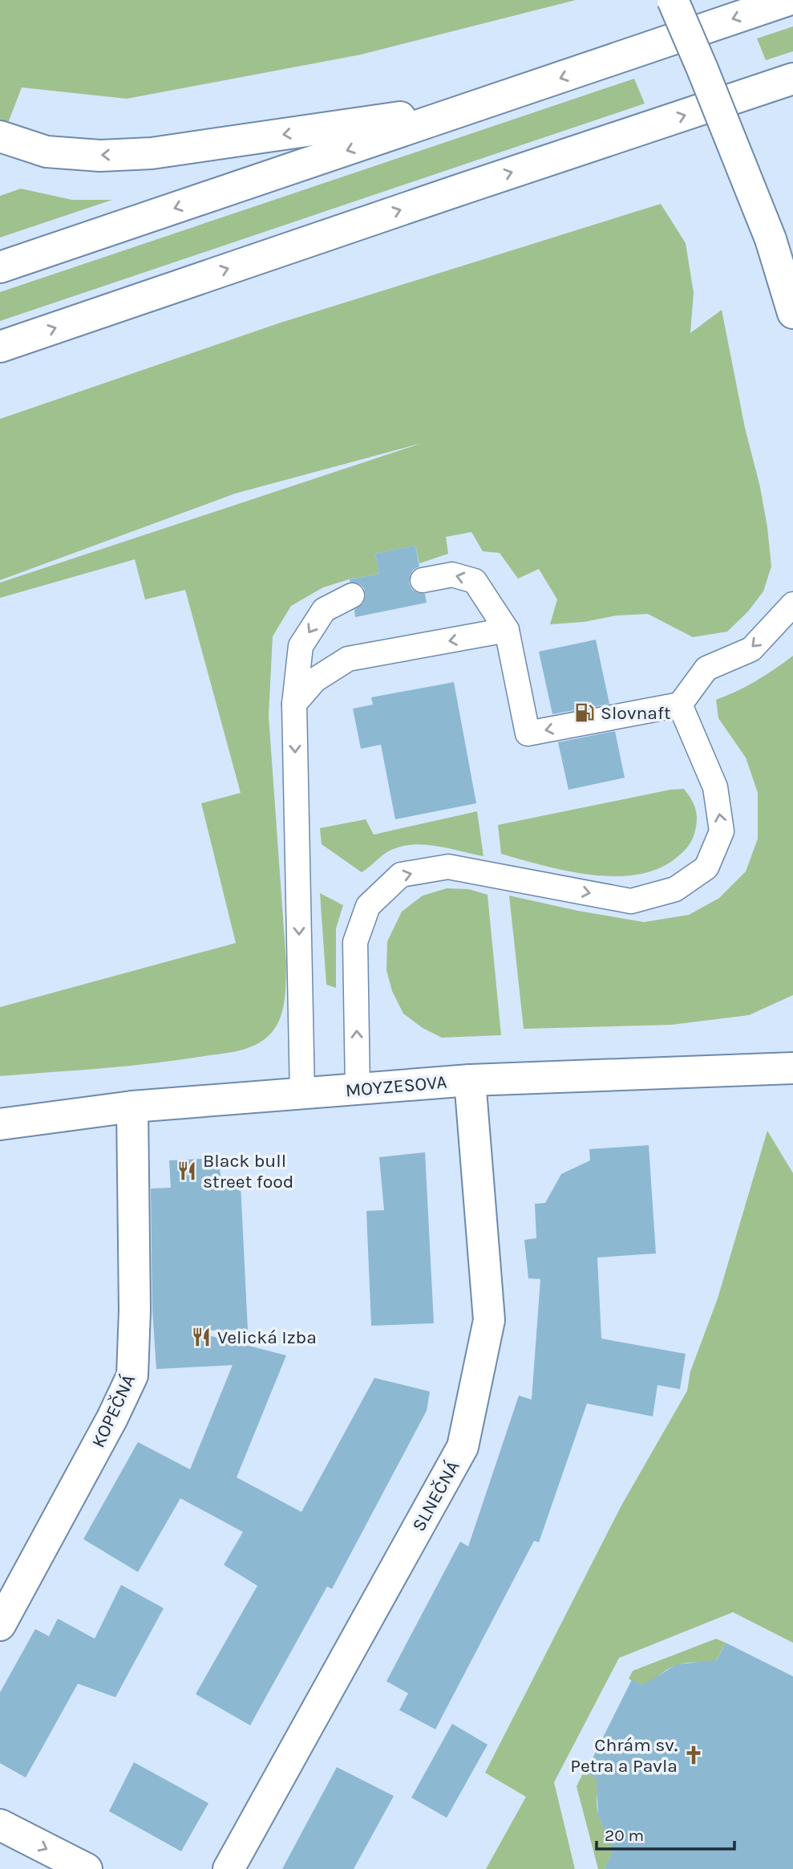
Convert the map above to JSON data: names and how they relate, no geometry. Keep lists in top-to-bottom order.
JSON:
{
  "streets": {
    "main road": ["MOYZESOVA", "KOPEČNÁ", "SLNEČNÁ"]
  },
  "crossings": [
    ["MOYZESOVA", "KOPEČNÁ"],
    ["MOYZESOVA", "SLNEČNÁ"]
  ],
  "places": {
    "fuel station": ["Slovnaft"],
    "restaurant": ["Black bull street food", "Velická Izba"],
    "church": ["Chrám sv. Petra a Pavla"]
  },
  "scale_bar": "20 m"
}
